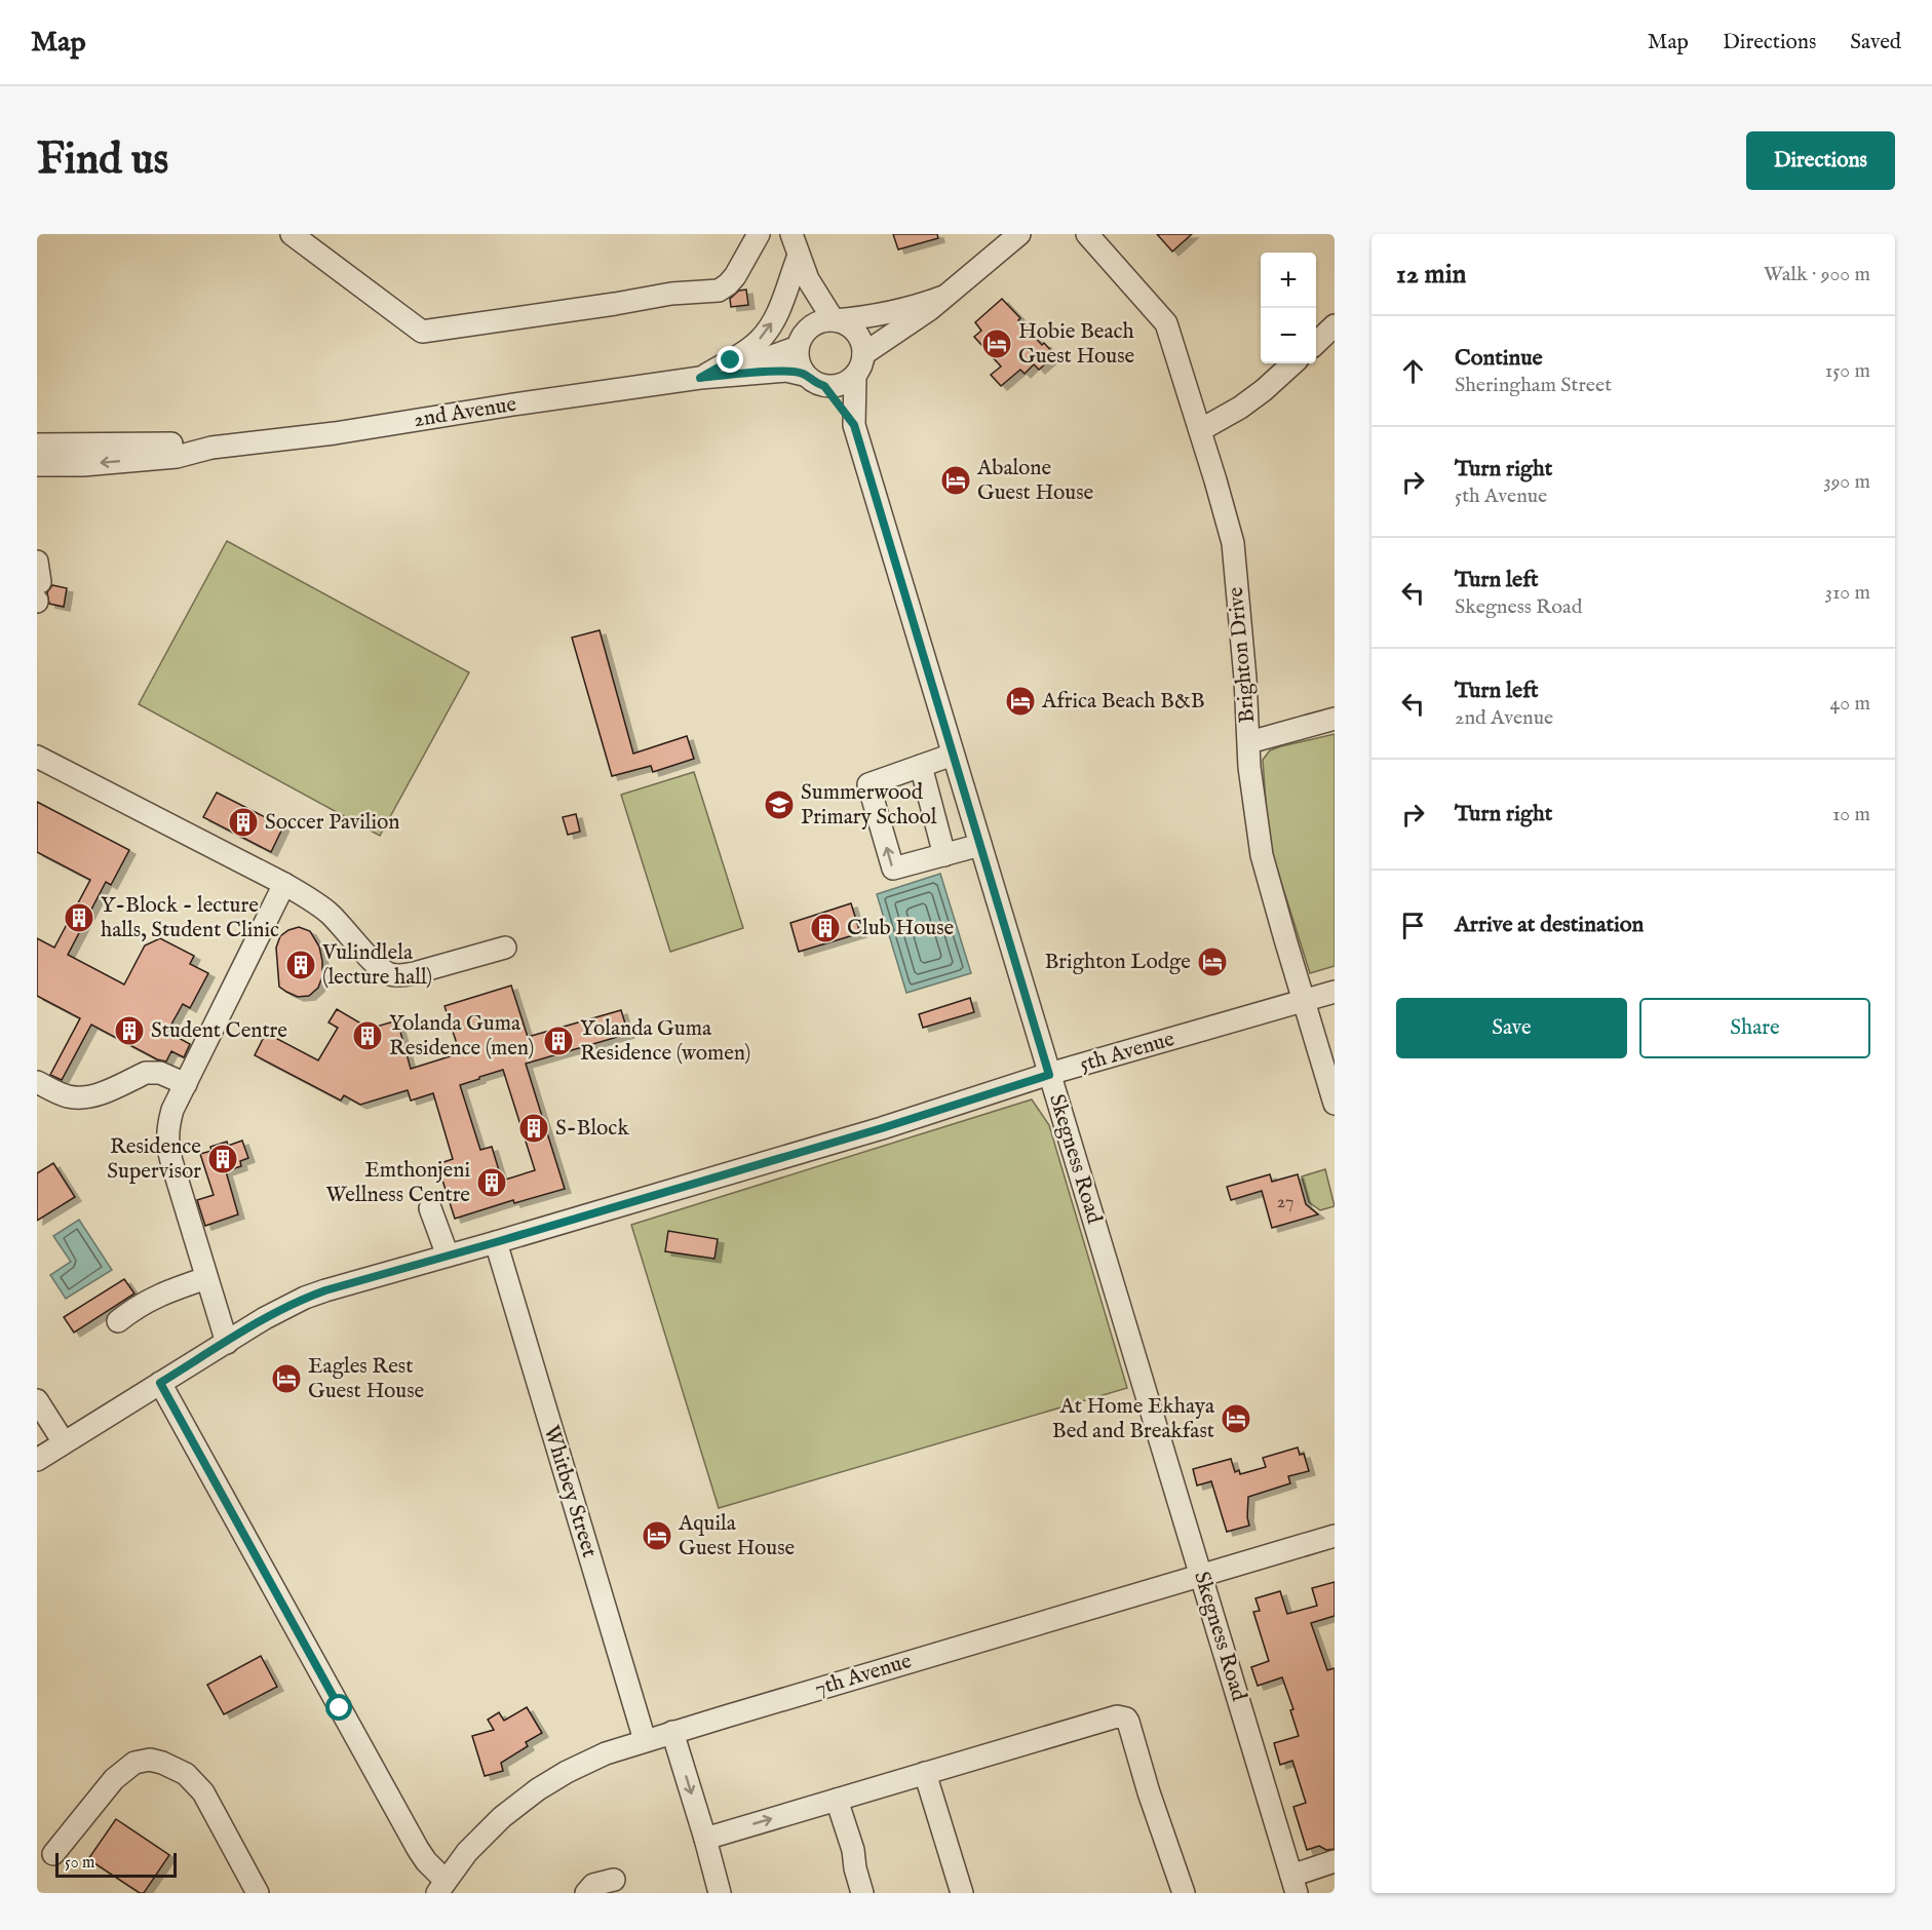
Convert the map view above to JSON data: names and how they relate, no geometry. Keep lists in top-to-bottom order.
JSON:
{
  "streets": {
    "street": [
      "2nd Avenue",
      "Brighton Drive",
      "5th Avenue",
      "Skegness Road",
      "Whitbey Street",
      "7th Avenue"
    ]
  },
  "crossings": [
    ["2nd Avenue", "Skegness Road"],
    ["Brighton Drive", "5th Avenue"],
    ["5th Avenue", "Skegness Road"],
    ["5th Avenue", "Whitbey Street"],
    ["Skegness Road", "7th Avenue"],
    ["Whitbey Street", "7th Avenue"]
  ],
  "places": {
    "hotel": [
      "Hobie Beach Guest House",
      "Abalone Guest House",
      "Africa Beach B&B",
      "Brighton Lodge",
      "Eagles Rest Guest House",
      "At Home Ekhaya Bed and Breakfast",
      "Aquila Guest House"
    ],
    "school or university": ["Summerwood Primary School"],
    "building": [
      "Soccer Pavilion",
      "Y-Block - lecture halls, Student Clinic",
      "Club House",
      "Vulindlela (lecture hall)",
      "Student Centre",
      "Yolanda Guma Residence (men)",
      "Yolanda Guma Residence (women)",
      "S-Block",
      "Residence Supervisor",
      "Emthonjeni Wellness Centre"
    ]
  },
  "house_numbers": ["27"],
  "scale_bar": "50 m",
  "page": {
    "header": "Map",
    "nav": ["Map", "Directions", "Saved"],
    "buttons": [
      "Directions",
      ["Save", "Share"]
    ],
    "title": "Find us",
    "heading": ["12 min", "Walk · 900 m"],
    "map_buttons": ["+", "−"],
    "list": [
      ["Continue", "Sheringham Street", "150 m"],
      ["Turn right", "5th Avenue", "390 m"],
      ["Turn left", "Skegness Road", "310 m"],
      ["Turn left", "2nd Avenue", "40 m"],
      ["Turn right", "10 m"],
      "Arrive at destination"
    ],
    "scale": "50 m"
  }
}
